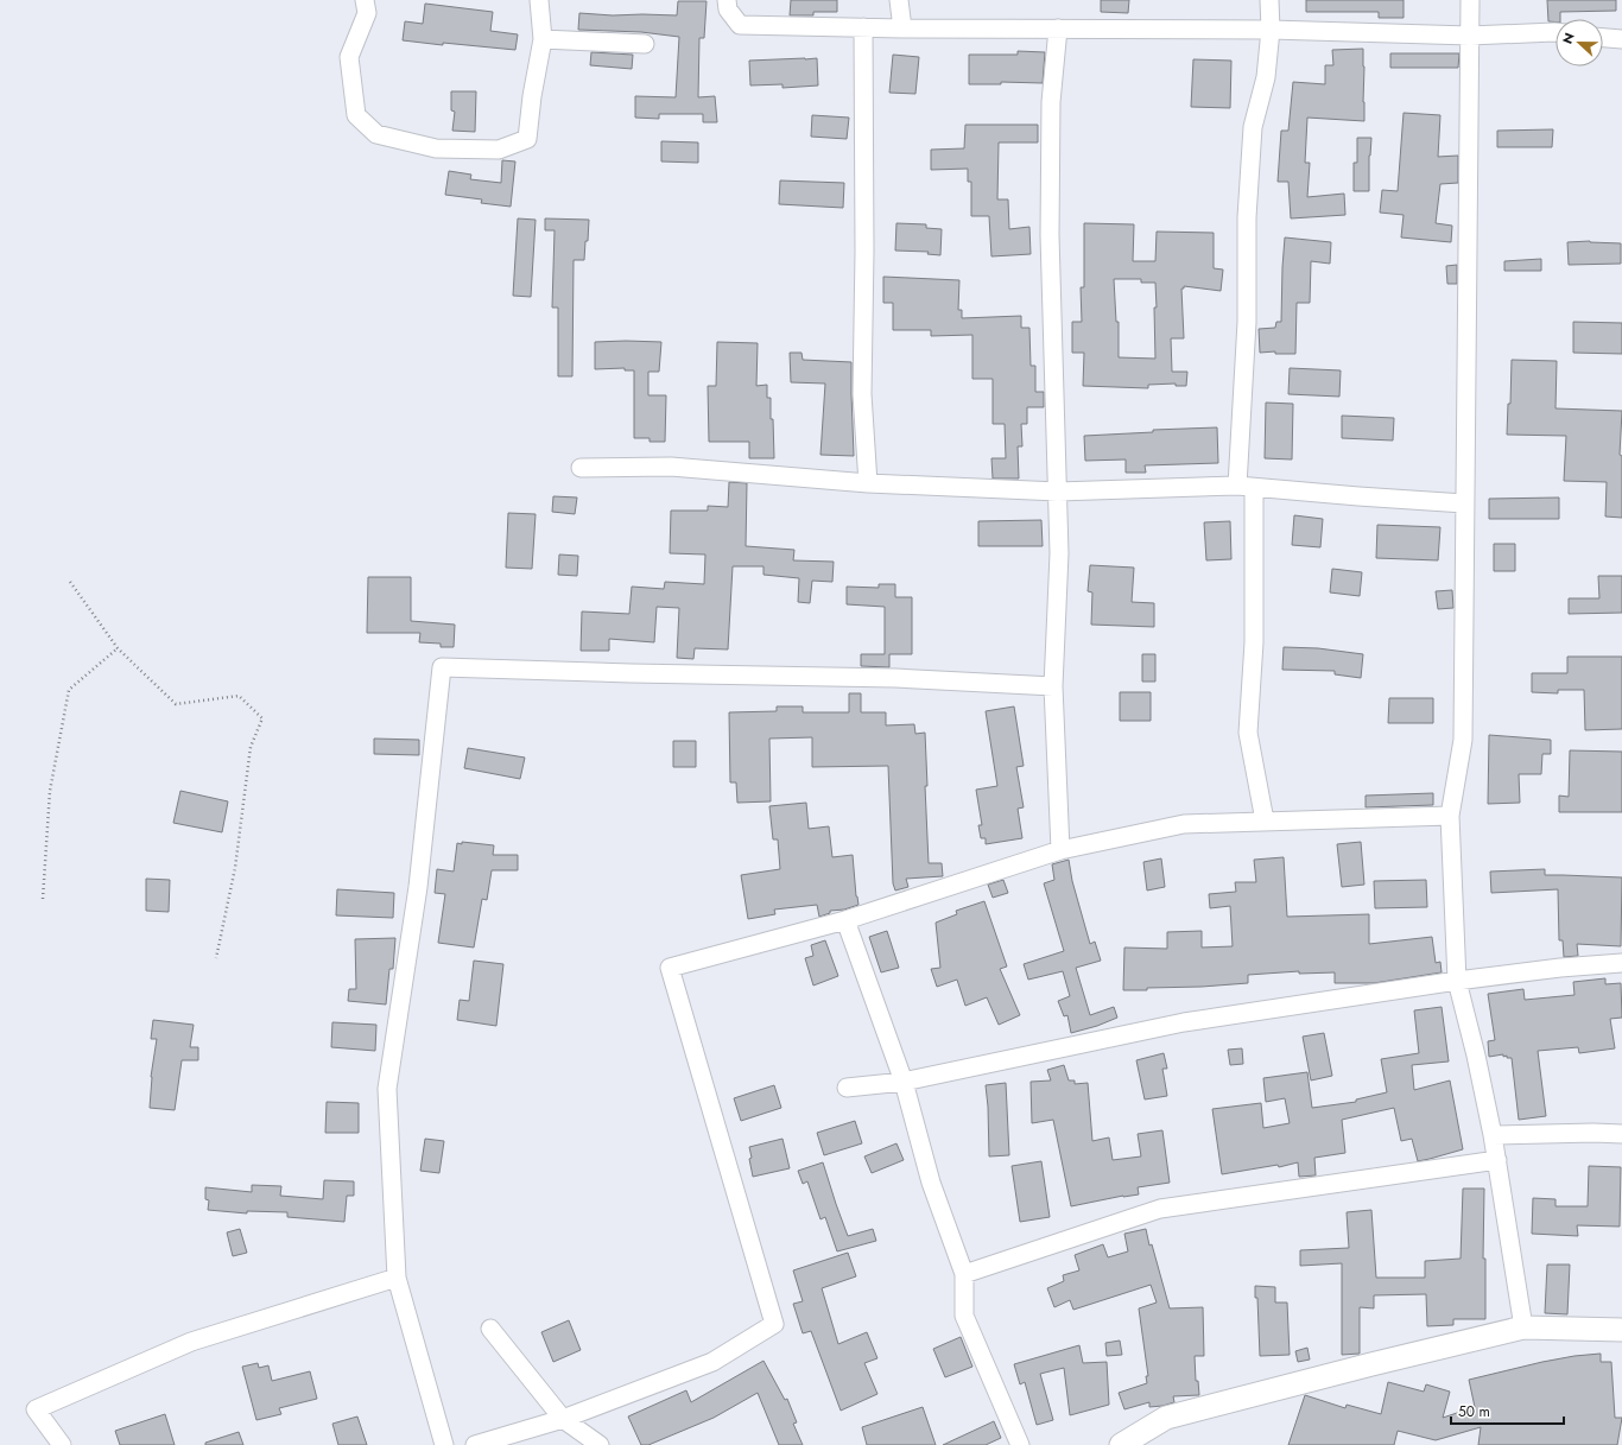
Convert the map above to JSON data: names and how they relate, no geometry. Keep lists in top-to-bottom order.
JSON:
{
  "scale_bar": "50 m",
  "north": "left"
}
